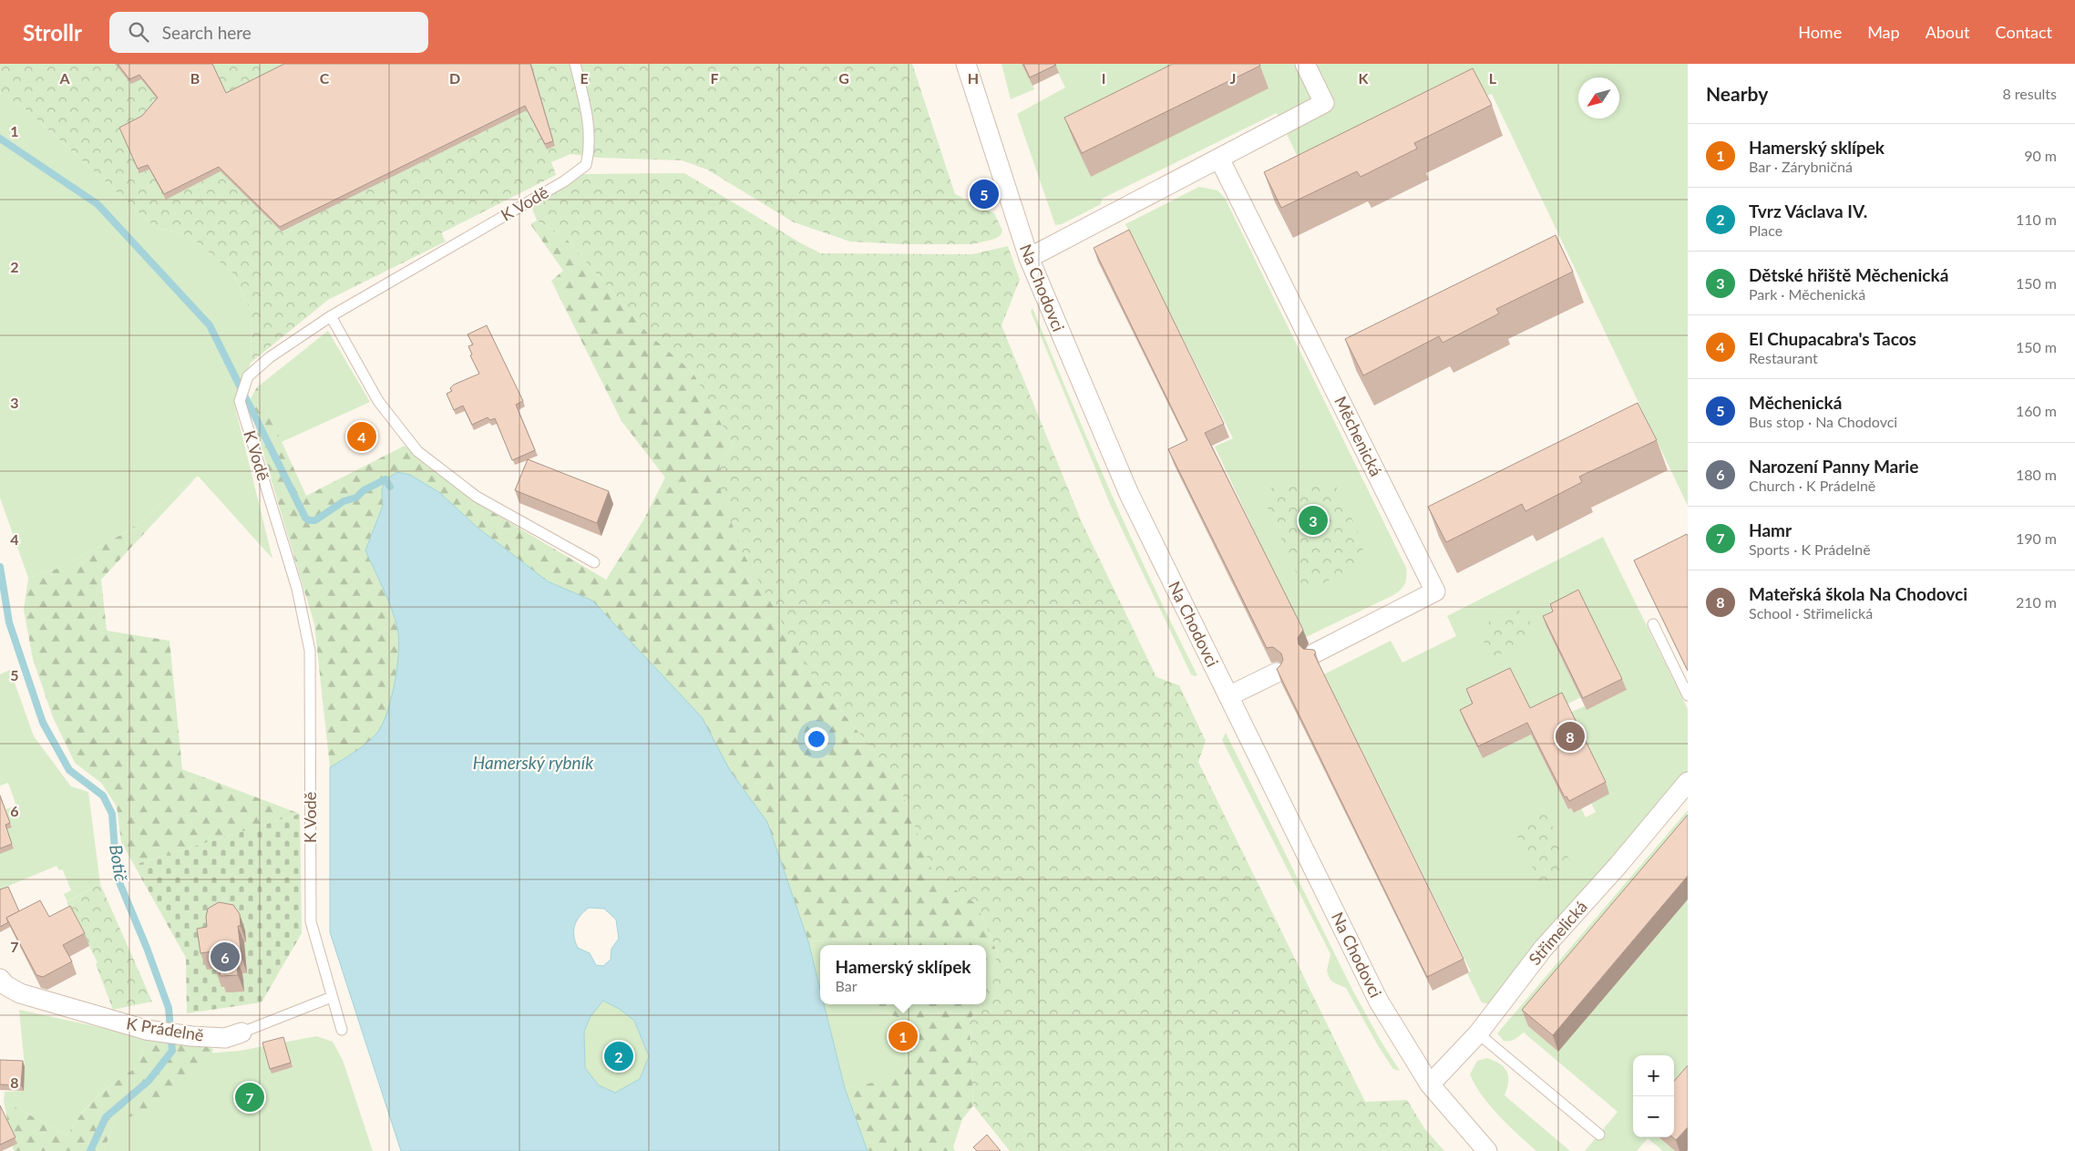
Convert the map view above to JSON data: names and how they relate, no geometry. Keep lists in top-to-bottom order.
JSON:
{
  "streets": {
    "street": [
      "Na Chodovci",
      "Měchenická",
      "Střimelická",
      "K Prádelně"
    ],
    "lane": ["K Vodě"]
  },
  "crossings": [
    ["K Vodě", "K Prádelně"],
    ["Na Chodovci", "Střimelická"]
  ],
  "water": ["Hamerský rybník", "Botič"],
  "north": "bottom left",
  "page": {
    "header": "Strollr",
    "search": "Search here",
    "nav": [
      "Home",
      "Map",
      "About",
      "Contact"
    ],
    "heading": ["Nearby", "8 results"],
    "list": [
      {
        "mark": "1",
        "name": "Hamerský sklípek",
        "note": "Bar · Zárybničná",
        "value": "90 m"
      },
      {
        "mark": "2",
        "name": "Tvrz Václava IV.",
        "note": "Place",
        "value": "110 m"
      },
      {
        "mark": "3",
        "name": "Dětské hřiště Měchenická",
        "note": "Park · Měchenická",
        "value": "150 m"
      },
      {
        "mark": "4",
        "name": "El Chupacabra's Tacos",
        "note": "Restaurant",
        "value": "150 m"
      },
      {
        "mark": "5",
        "name": "Měchenická",
        "note": "Bus stop · Na Chodovci",
        "value": "160 m"
      },
      {
        "mark": "6",
        "name": "Narození Panny Marie",
        "note": "Church · K Prádelně",
        "value": "180 m"
      },
      {
        "mark": "7",
        "name": "Hamr",
        "note": "Sports · K Prádelně",
        "value": "190 m"
      },
      {
        "mark": "8",
        "name": "Mateřská škola Na Chodovci",
        "note": "School · Střimelická",
        "value": "210 m"
      }
    ],
    "pins": [
      "5",
      "4",
      "3",
      "8",
      "6",
      "1",
      "2",
      "7"
    ],
    "popup": ["Hamerský sklípek", "Bar"],
    "map_buttons": ["+", "−"]
  },
  "grid": {
    "columns": [
      "A",
      "B",
      "C",
      "D",
      "E",
      "F",
      "G",
      "H",
      "I",
      "J",
      "K",
      "L"
    ],
    "rows": [
      "1",
      "2",
      "3",
      "4",
      "5",
      "6",
      "7",
      "8"
    ]
  }
}
